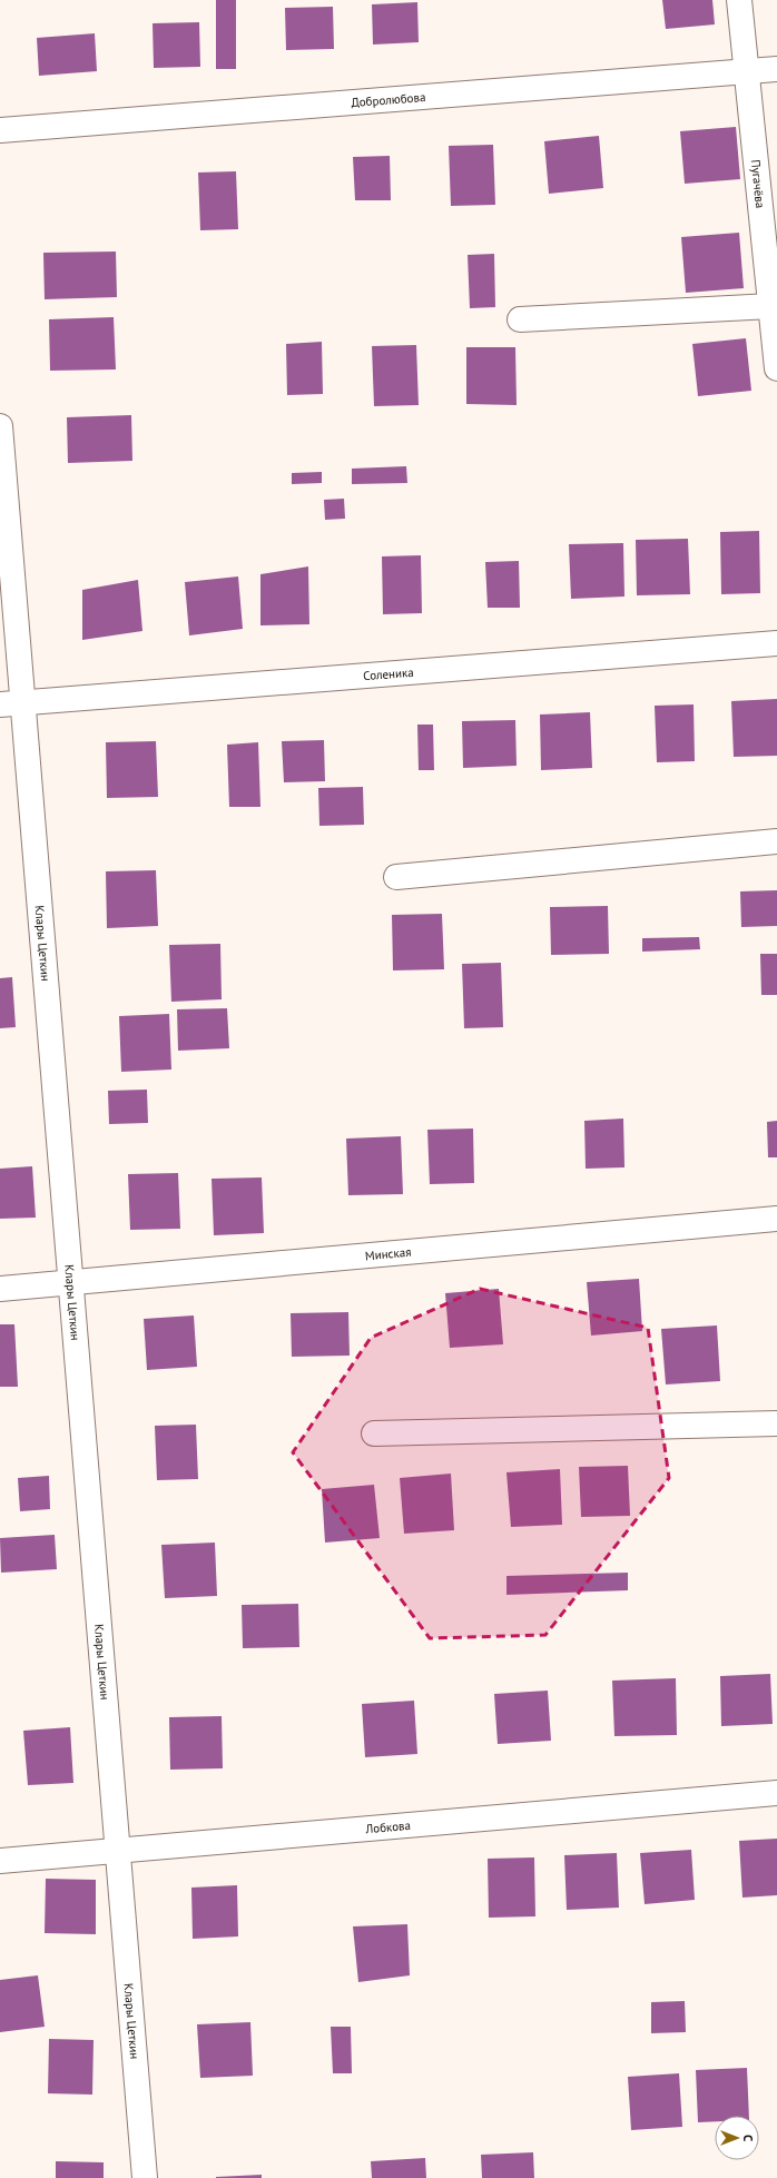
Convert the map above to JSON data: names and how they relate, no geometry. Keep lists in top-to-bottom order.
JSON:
{
  "streets": {
    "street": [
      "Добролюбова",
      "Пугачёва",
      "Соленика",
      "Клары Цеткин",
      "Минская",
      "Лобкова"
    ]
  },
  "crossings": [
    ["Добролюбова", "Пугачёва"],
    ["Соленика", "Клары Цеткин"],
    ["Клары Цеткин", "Минская"],
    ["Клары Цеткин", "Лобкова"]
  ],
  "north": "right"
}
